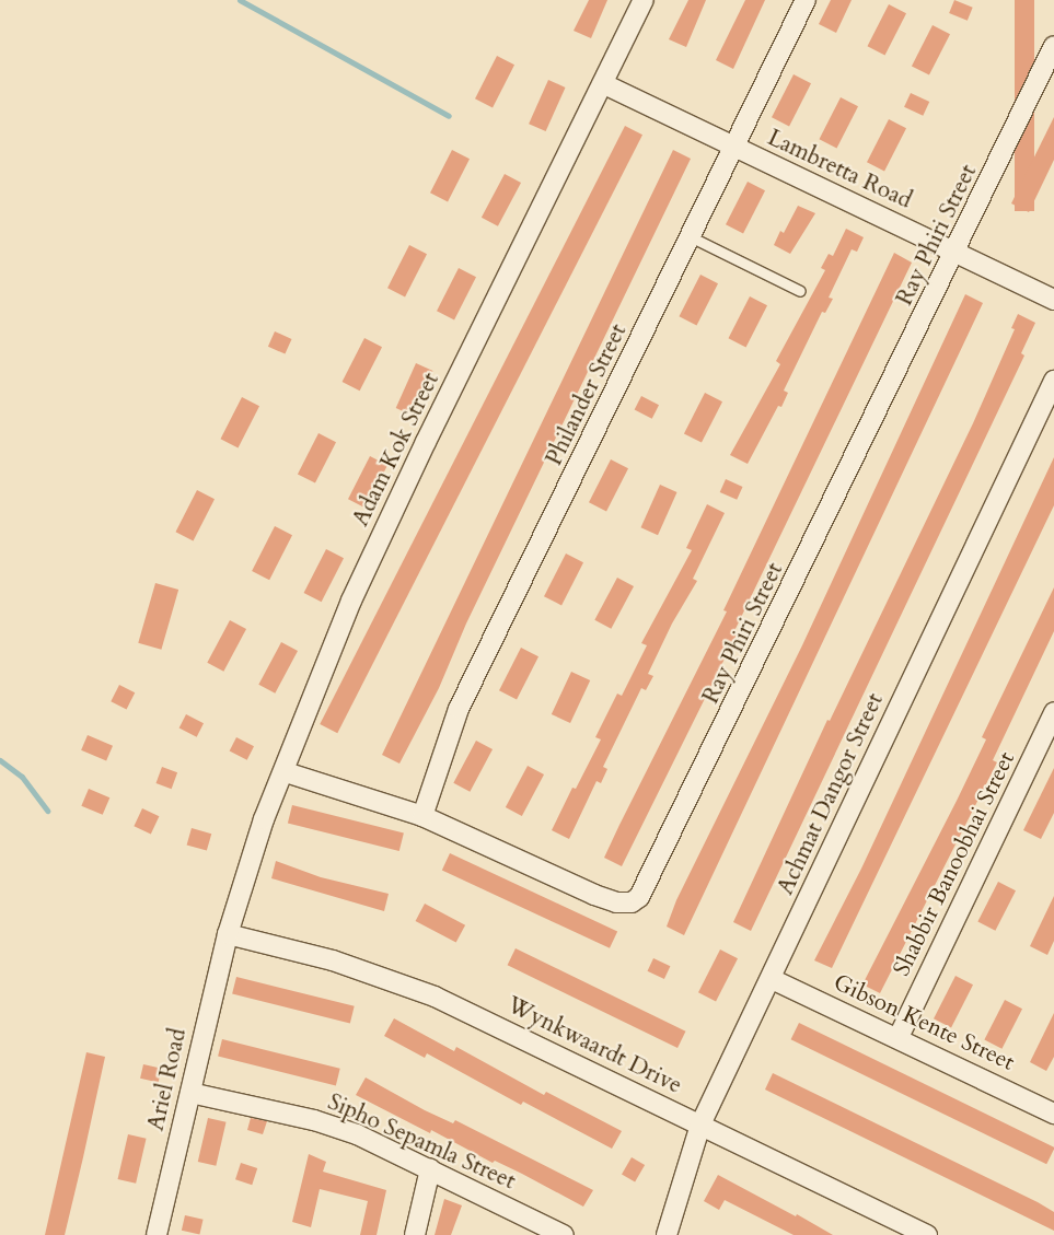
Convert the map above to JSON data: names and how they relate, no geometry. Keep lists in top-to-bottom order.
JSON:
{
  "streets": {
    "street": [
      "Lambretta Road",
      "Ray Phiri Street",
      "Philander Street",
      "Adam Kok Street",
      "Achmat Dangor Street",
      "Shabbir Banoobhai Street",
      "Gibson Kente Street",
      "Wynkwaardt Drive",
      "Ariel Road",
      "Sipho Sepamla Street"
    ]
  },
  "crossings": [
    ["Lambretta Road", "Ray Phiri Street"],
    ["Lambretta Road", "Philander Street"],
    ["Lambretta Road", "Adam Kok Street"],
    ["Ray Phiri Street", "Philander Street"],
    ["Ray Phiri Street", "Adam Kok Street"],
    ["Adam Kok Street", "Wynkwaardt Drive"],
    ["Adam Kok Street", "Ariel Road"],
    ["Achmat Dangor Street", "Gibson Kente Street"],
    ["Achmat Dangor Street", "Wynkwaardt Drive"],
    ["Shabbir Banoobhai Street", "Gibson Kente Street"],
    ["Wynkwaardt Drive", "Ariel Road"],
    ["Ariel Road", "Sipho Sepamla Street"]
  ]
}
